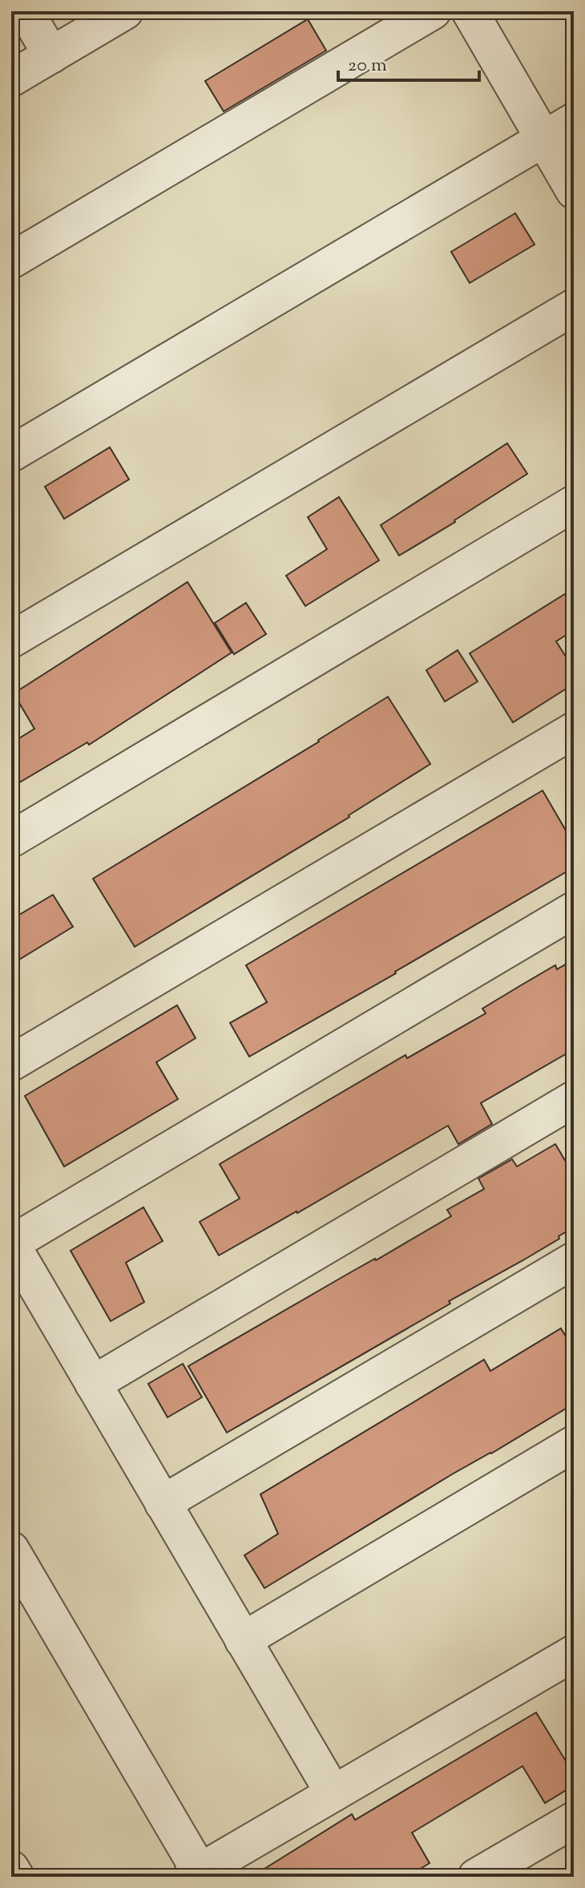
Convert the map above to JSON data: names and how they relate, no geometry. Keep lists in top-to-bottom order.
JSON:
{
  "scale_bar": "20 m"
}
